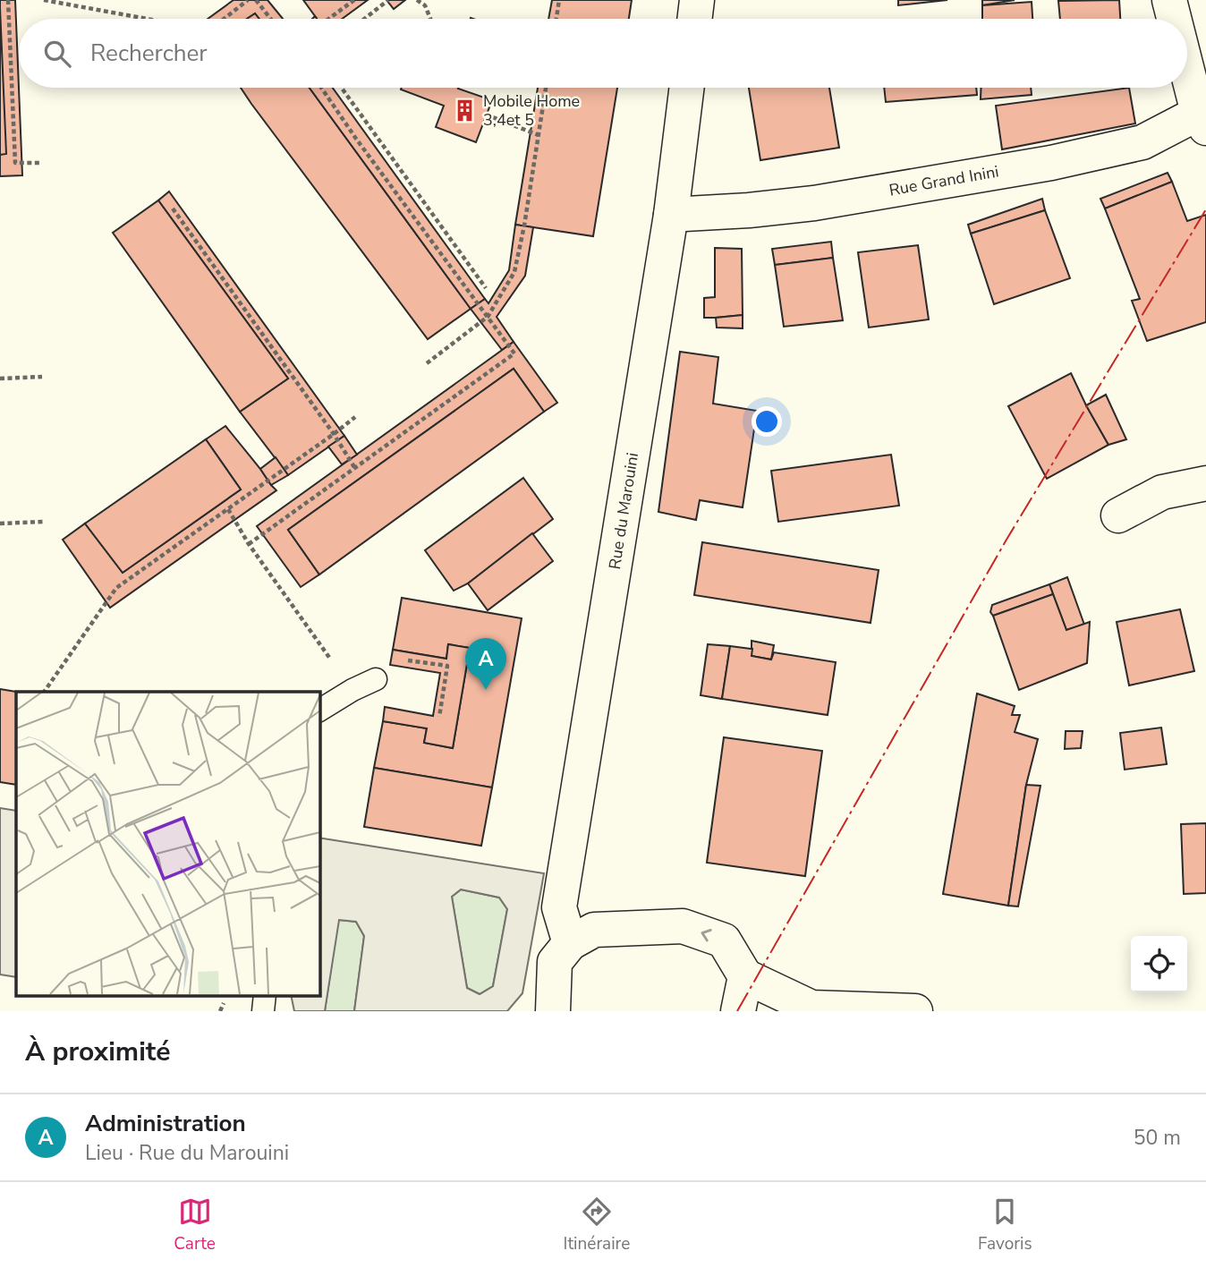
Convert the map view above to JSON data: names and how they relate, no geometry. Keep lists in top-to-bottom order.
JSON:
{
  "streets": {
    "street": ["Rue Grand Inini", "Rue du Marouini"]
  },
  "crossings": [
    ["Rue Grand Inini", "Rue du Marouini"]
  ],
  "places": {
    "building": ["Mobile Home 3,4et 5"]
  },
  "page": {
    "search": "Rechercher",
    "pins": "A",
    "heading": "À proximité",
    "list": [
      {
        "mark": "A",
        "name": "Administration",
        "note": "Lieu · Rue du Marouini",
        "value": "50 m"
      }
    ],
    "nav": ["Carte", "Itinéraire", "Favoris"]
  }
}
